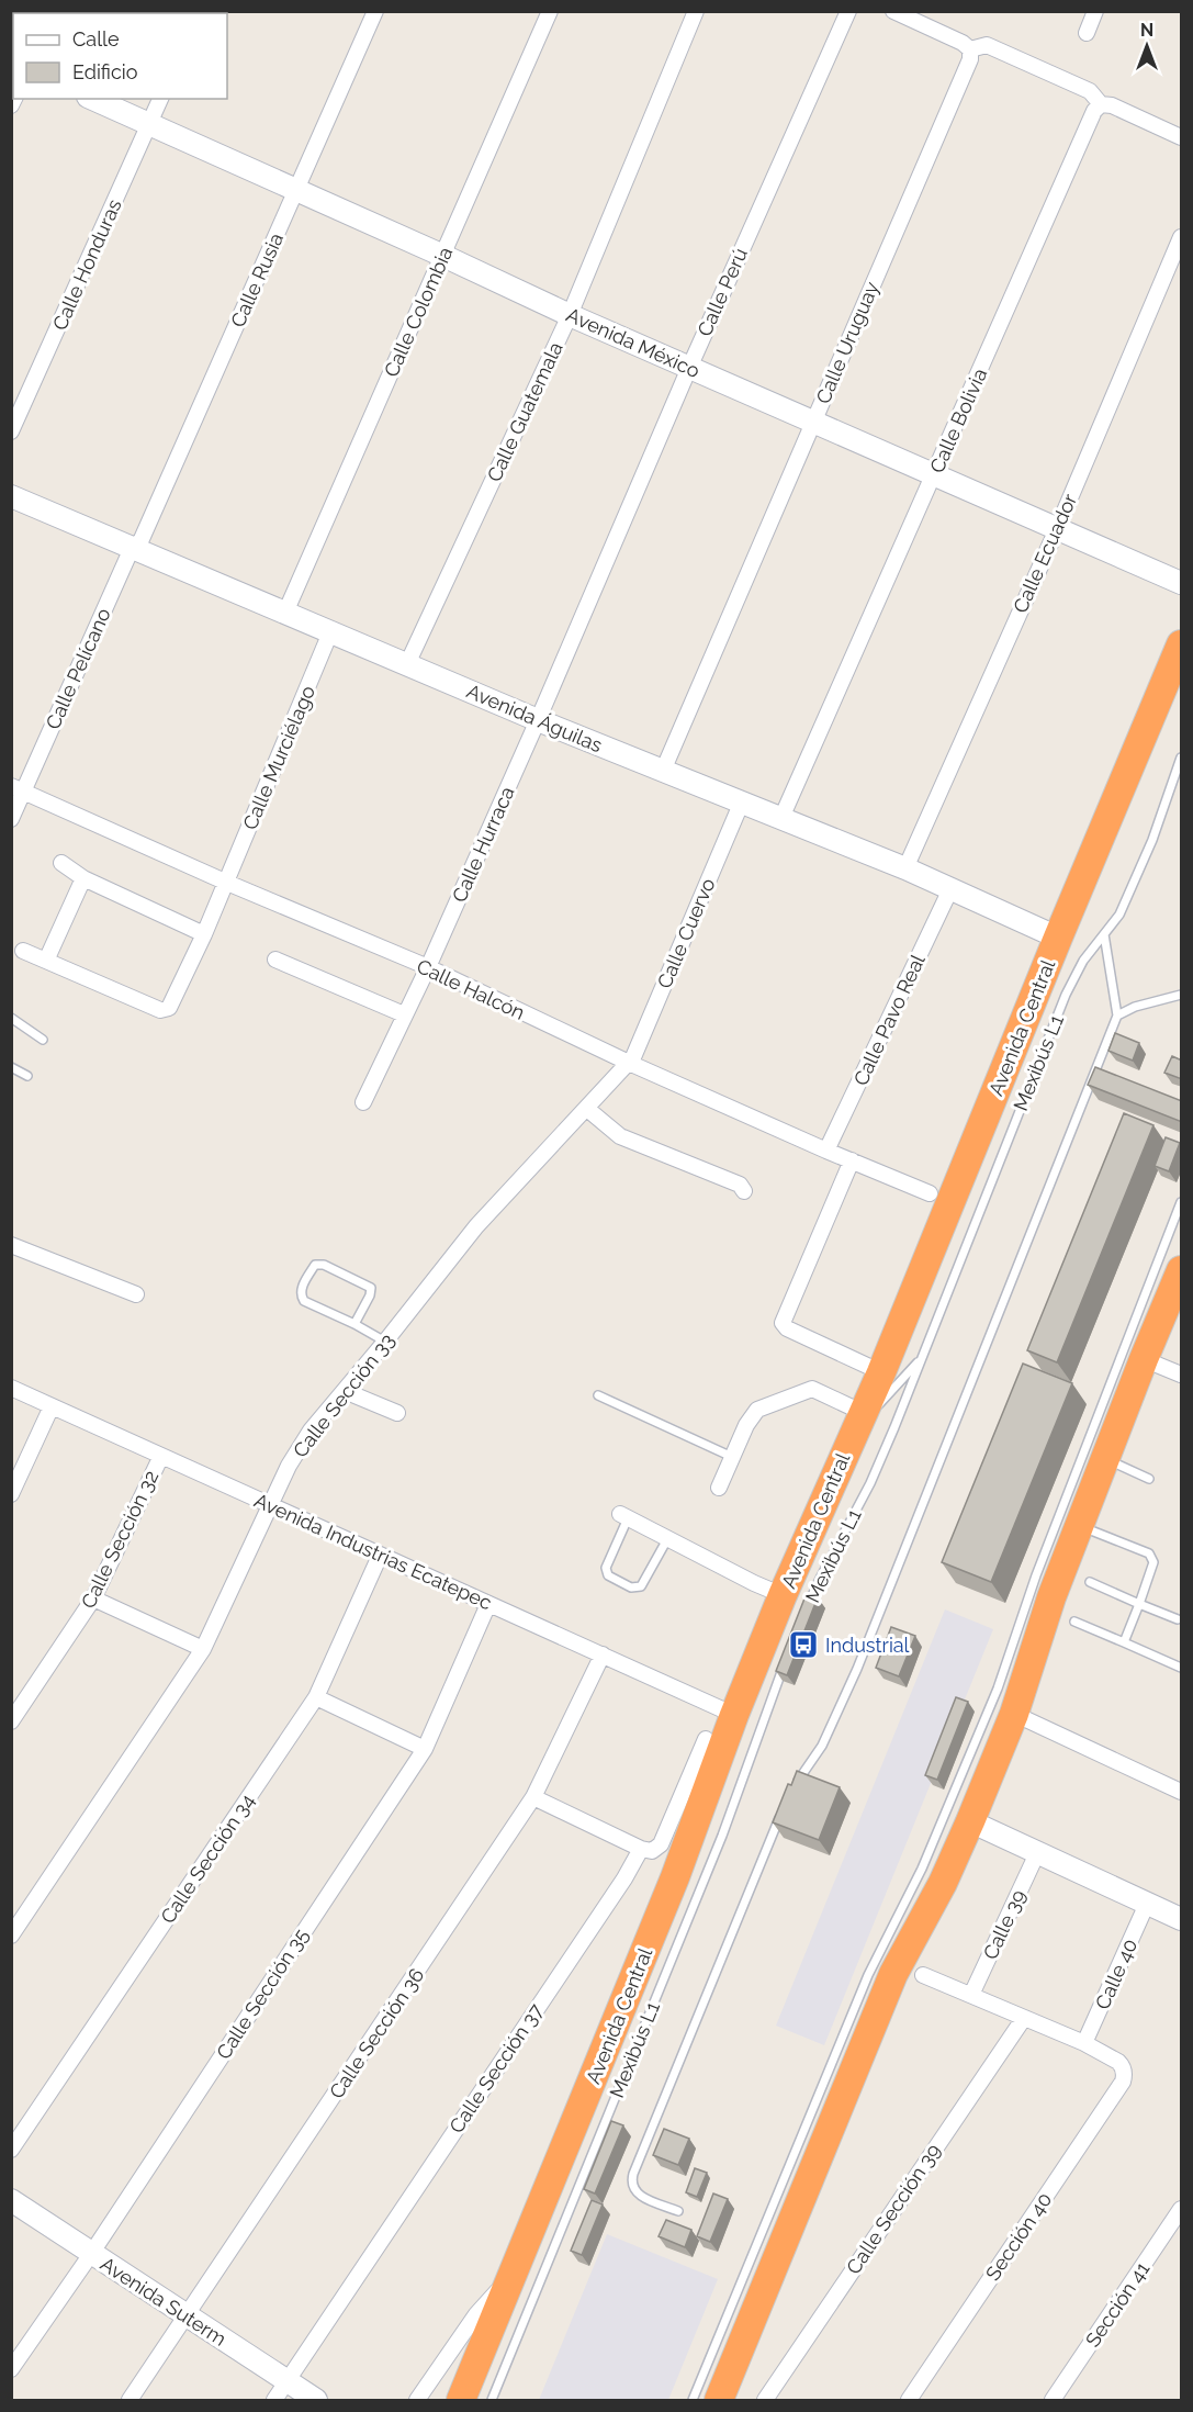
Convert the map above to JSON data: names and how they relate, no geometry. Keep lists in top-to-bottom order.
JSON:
{
  "streets": {
    "highway": ["Avenida Central"],
    "street": [
      "Calle Honduras",
      "Calle Rusia",
      "Calle Perú",
      "Calle Colombia",
      "Avenida México",
      "Calle Uruguay",
      "Calle Guatemala",
      "Calle Bolivia",
      "Calle Ecuador",
      "Calle Pelícano",
      "Avenida Águilas",
      "Calle Murciélago",
      "Calle Hurraca",
      "Calle Cuervo",
      "Calle Halcón",
      "Calle Pavo Real",
      "Calle Sección 33",
      "Calle Sección 32",
      "Avenida Industrias Ecatepec",
      "Calle Sección 34",
      "Calle 39",
      "Calle 40",
      "Calle Sección 35",
      "Calle Sección 36",
      "Calle Sección 37",
      "Calle Sección 39",
      "Sección 40",
      "Avenida Suterm",
      "Sección 41"
    ],
    "lane": ["Mexibús L1"]
  },
  "crossings": [
    ["Calle Honduras", "Avenida México"],
    ["Calle Rusia", "Avenida México"],
    ["Calle Rusia", "Calle Pelícano"],
    ["Calle Rusia", "Avenida Águilas"],
    ["Calle Perú", "Avenida México"],
    ["Calle Perú", "Avenida Águilas"],
    ["Calle Perú", "Calle Hurraca"],
    ["Calle Colombia", "Avenida México"],
    ["Calle Colombia", "Avenida Águilas"],
    ["Avenida México", "Calle Uruguay"],
    ["Avenida México", "Calle Guatemala"],
    ["Avenida México", "Calle Bolivia"],
    ["Avenida México", "Calle Ecuador"],
    ["Calle Uruguay", "Avenida Águilas"],
    ["Calle Guatemala", "Avenida Águilas"],
    ["Calle Bolivia", "Avenida Águilas"],
    ["Calle Ecuador", "Avenida Águilas"],
    ["Calle Pelícano", "Avenida Águilas"],
    ["Calle Pelícano", "Calle Halcón"],
    ["Avenida Águilas", "Calle Murciélago"],
    ["Avenida Águilas", "Calle Hurraca"],
    ["Avenida Águilas", "Calle Cuervo"],
    ["Avenida Águilas", "Calle Pavo Real"],
    ["Avenida Águilas", "Avenida Central"],
    ["Calle Murciélago", "Calle Halcón"],
    ["Calle Hurraca", "Calle Halcón"],
    ["Calle Cuervo", "Calle Halcón"],
    ["Calle Cuervo", "Calle Sección 33"],
    ["Calle Halcón", "Calle Pavo Real"],
    ["Calle Halcón", "Calle Sección 33"],
    ["Avenida Central", "Avenida Industrias Ecatepec"],
    ["Calle Sección 33", "Avenida Industrias Ecatepec"],
    ["Calle Sección 32", "Avenida Industrias Ecatepec"],
    ["Avenida Industrias Ecatepec", "Calle Sección 34"],
    ["Avenida Industrias Ecatepec", "Calle Sección 35"],
    ["Avenida Industrias Ecatepec", "Calle Sección 36"],
    ["Calle 40", "Sección 40"],
    ["Calle Sección 35", "Avenida Suterm"],
    ["Calle Sección 36", "Avenida Suterm"],
    ["Calle Sección 37", "Avenida Suterm"]
  ],
  "places": {
    "bus stop": ["Industrial"]
  },
  "legend": ["Calle", "Edificio"],
  "north": "top"
}
